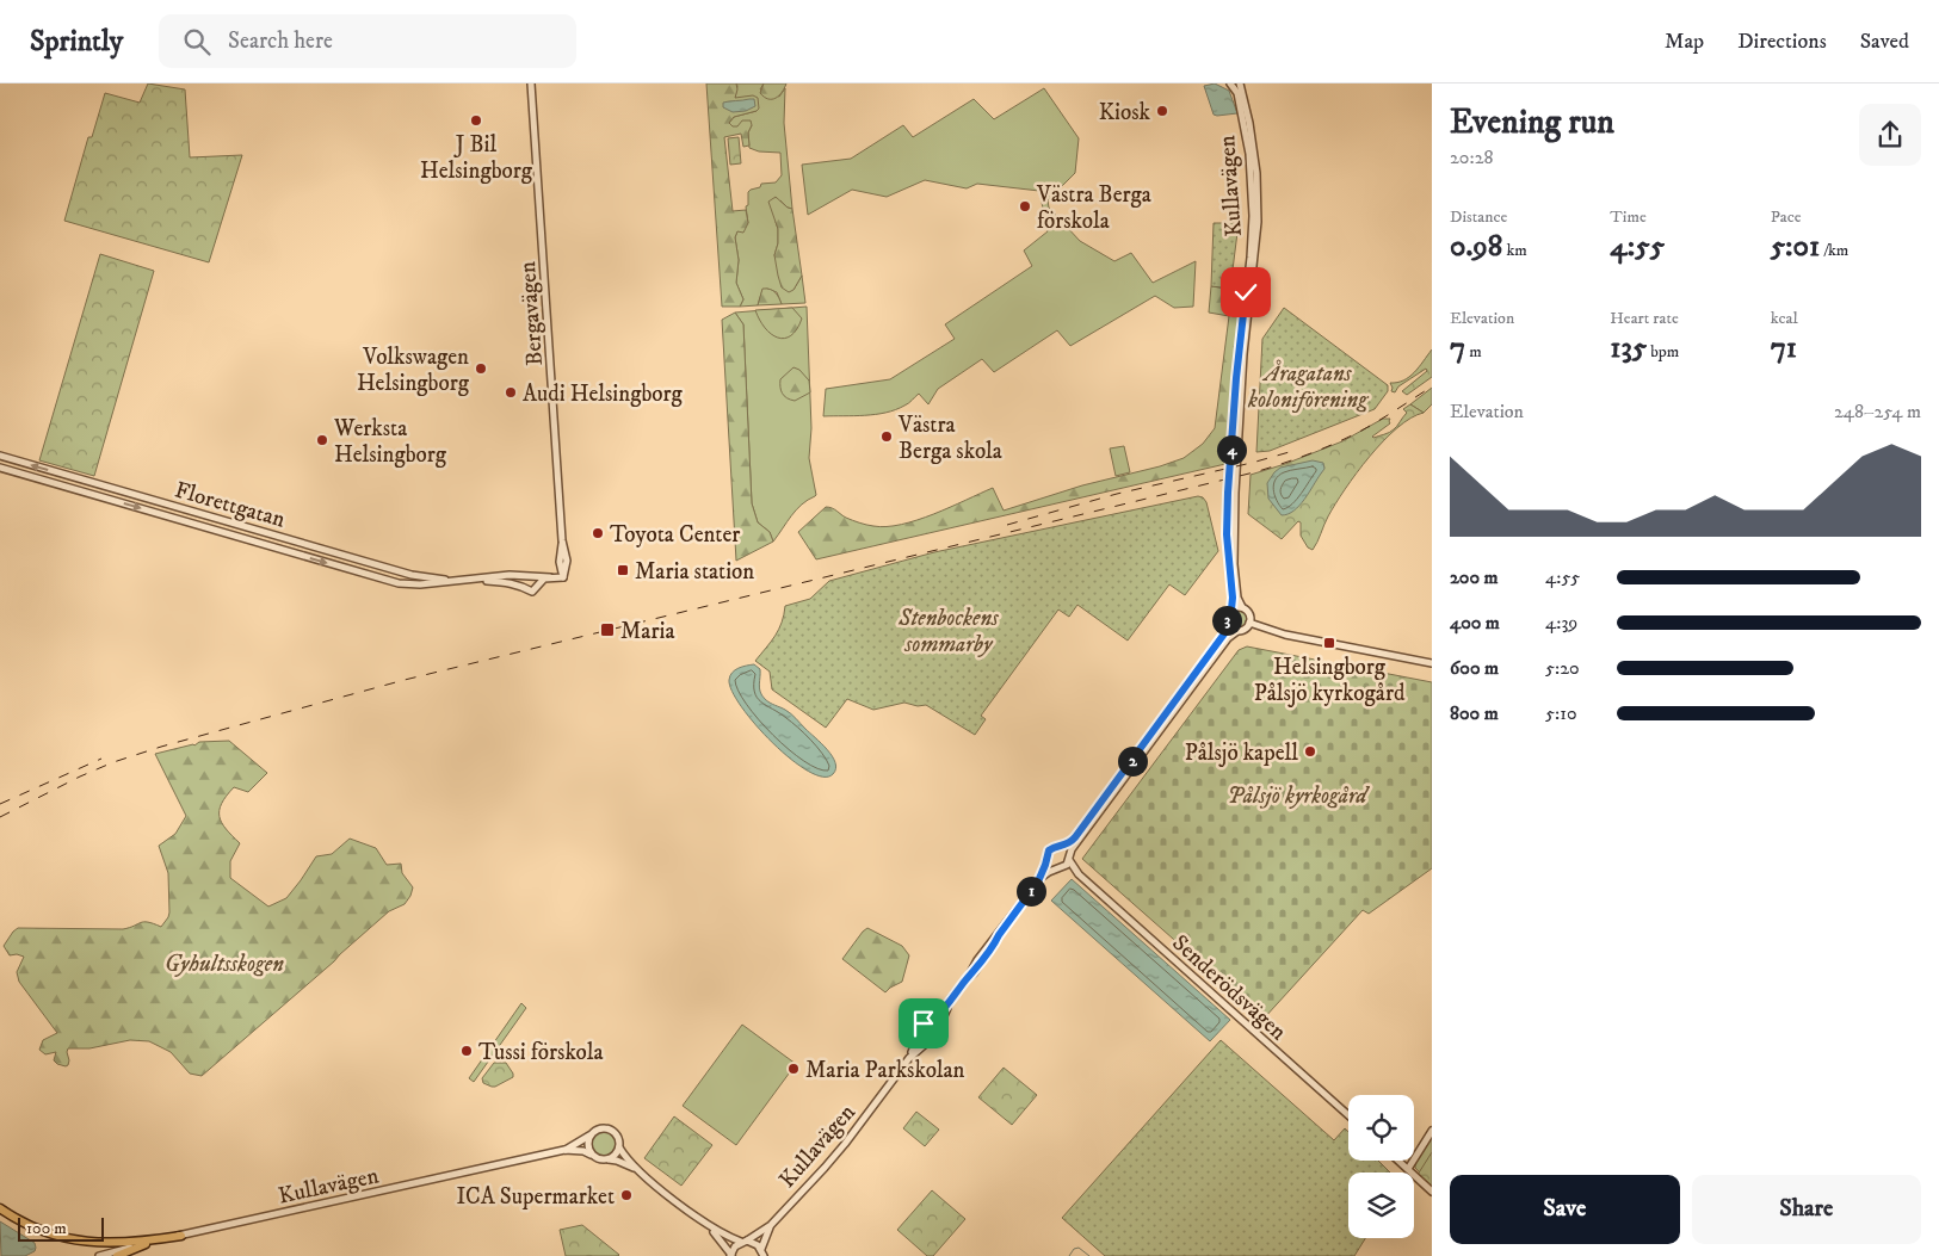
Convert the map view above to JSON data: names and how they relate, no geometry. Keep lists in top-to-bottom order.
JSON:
{
  "streets": {
    "street": [
      "Kullavägen",
      "Bergavägen",
      "Florettgatan",
      "Senderödsvägen"
    ]
  },
  "crossings": [
    ["Kullavägen", "Senderödsvägen"],
    ["Bergavägen", "Florettgatan"]
  ],
  "parks": [
    "Åragatans koloniförening",
    "Stenbockens sommarby",
    "Pålsjö kyrkogård",
    "Gyhultsskogen"
  ],
  "places": {
    "other": [
      "Kiosk",
      "J Bil Helsingborg",
      "Västra Berga förskola",
      "Volkswagen Helsingborg",
      "Audi Helsingborg",
      "Västra Berga skola",
      "Werksta Helsingborg",
      "Toyota Center",
      "Pålsjö kapell",
      "Tussi förskola",
      "Maria Parkskolan",
      "ICA Supermarket"
    ],
    "transit": ["Maria station", "Maria", "Helsingborg Pålsjö kyrkogård"]
  },
  "scale_bar": "100 m",
  "page": {
    "header": "Sprintly",
    "search": "Search here",
    "nav": ["Map", "Directions", "Saved"],
    "heading": ["Evening run", "20:28"],
    "stats": [
      ["Distance", "0.98 km"],
      ["Time", "4:55"],
      ["Pace", "5:01 /km"],
      ["Elevation", "7 m"],
      ["Heart rate", "135 bpm"],
      ["kcal", "71"]
    ],
    "chart": ["Elevation", "248–254 m"],
    "pins": [
      "4",
      "3",
      "2",
      "1"
    ],
    "list": [
      {
        "name": "200 m",
        "note": "4:55"
      },
      {
        "name": "400 m",
        "note": "4:39"
      },
      {
        "name": "600 m",
        "note": "5:20"
      },
      {
        "name": "800 m",
        "note": "5:10"
      }
    ],
    "buttons": ["Save", "Share"],
    "scale": "100 m"
  }
}
